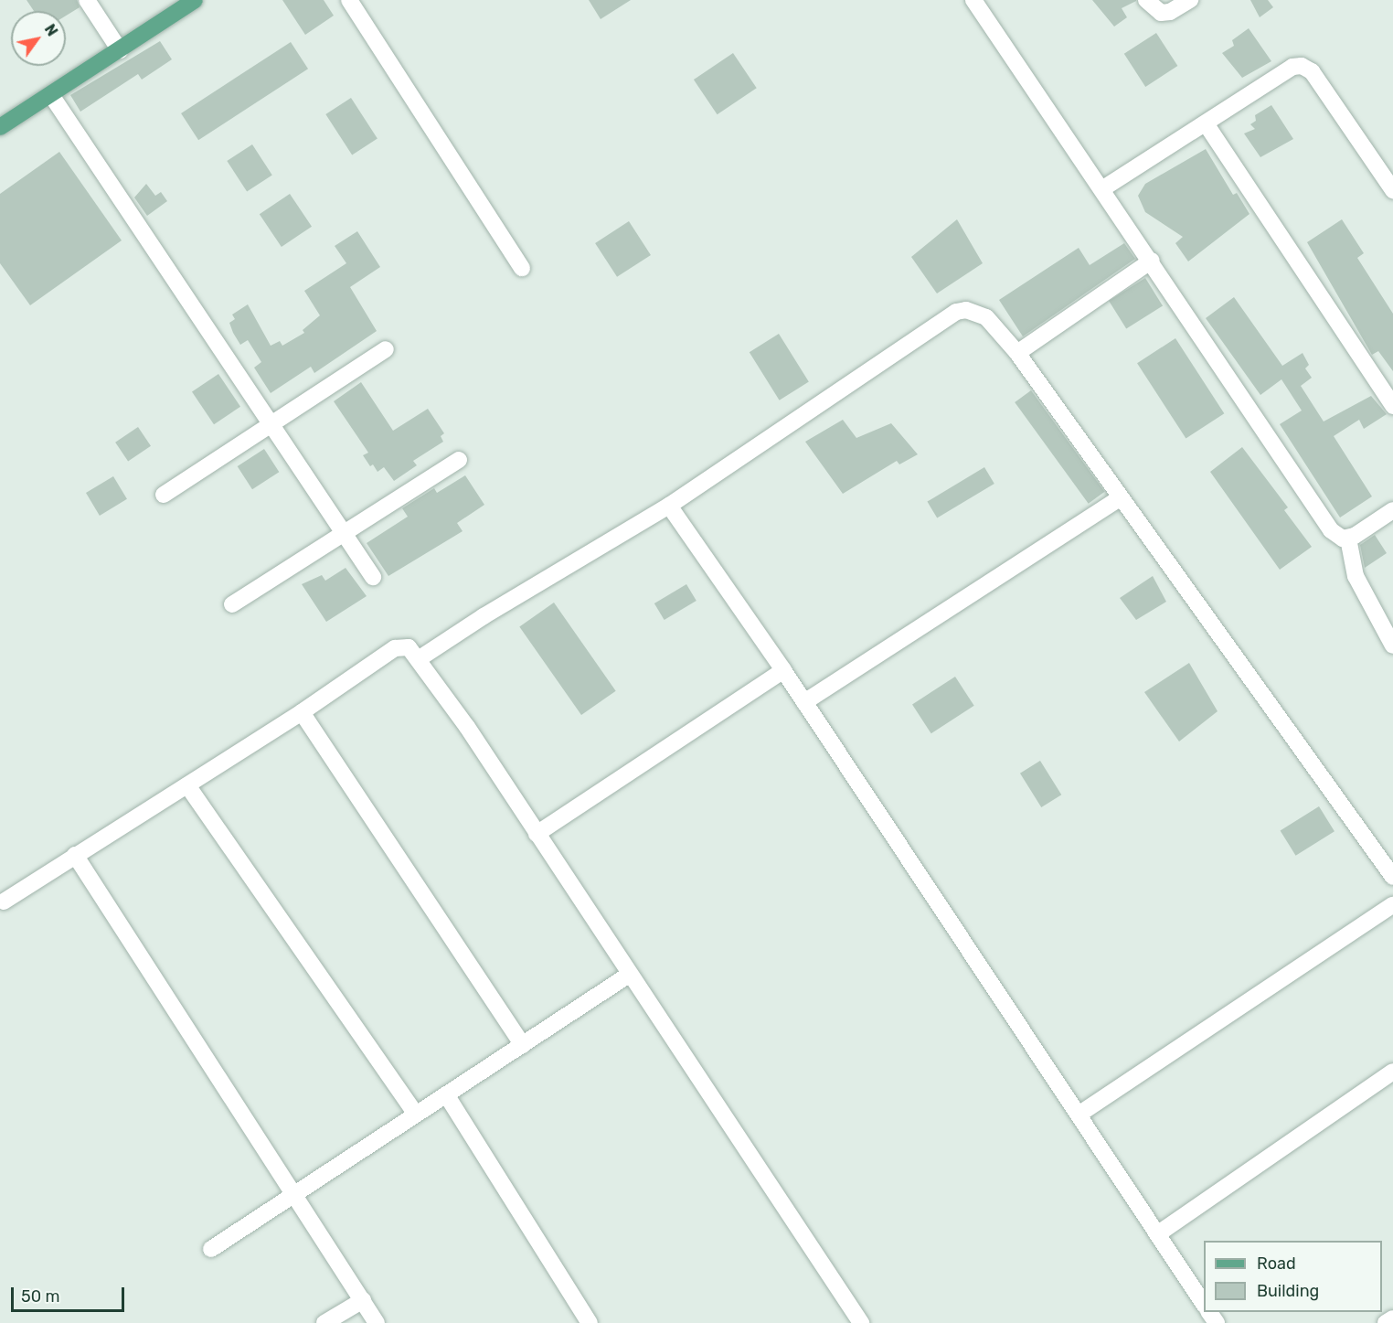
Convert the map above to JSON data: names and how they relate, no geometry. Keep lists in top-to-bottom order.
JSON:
{
  "legend": ["Road", "Building"],
  "scale_bar": "50 m",
  "north": "top right"
}
